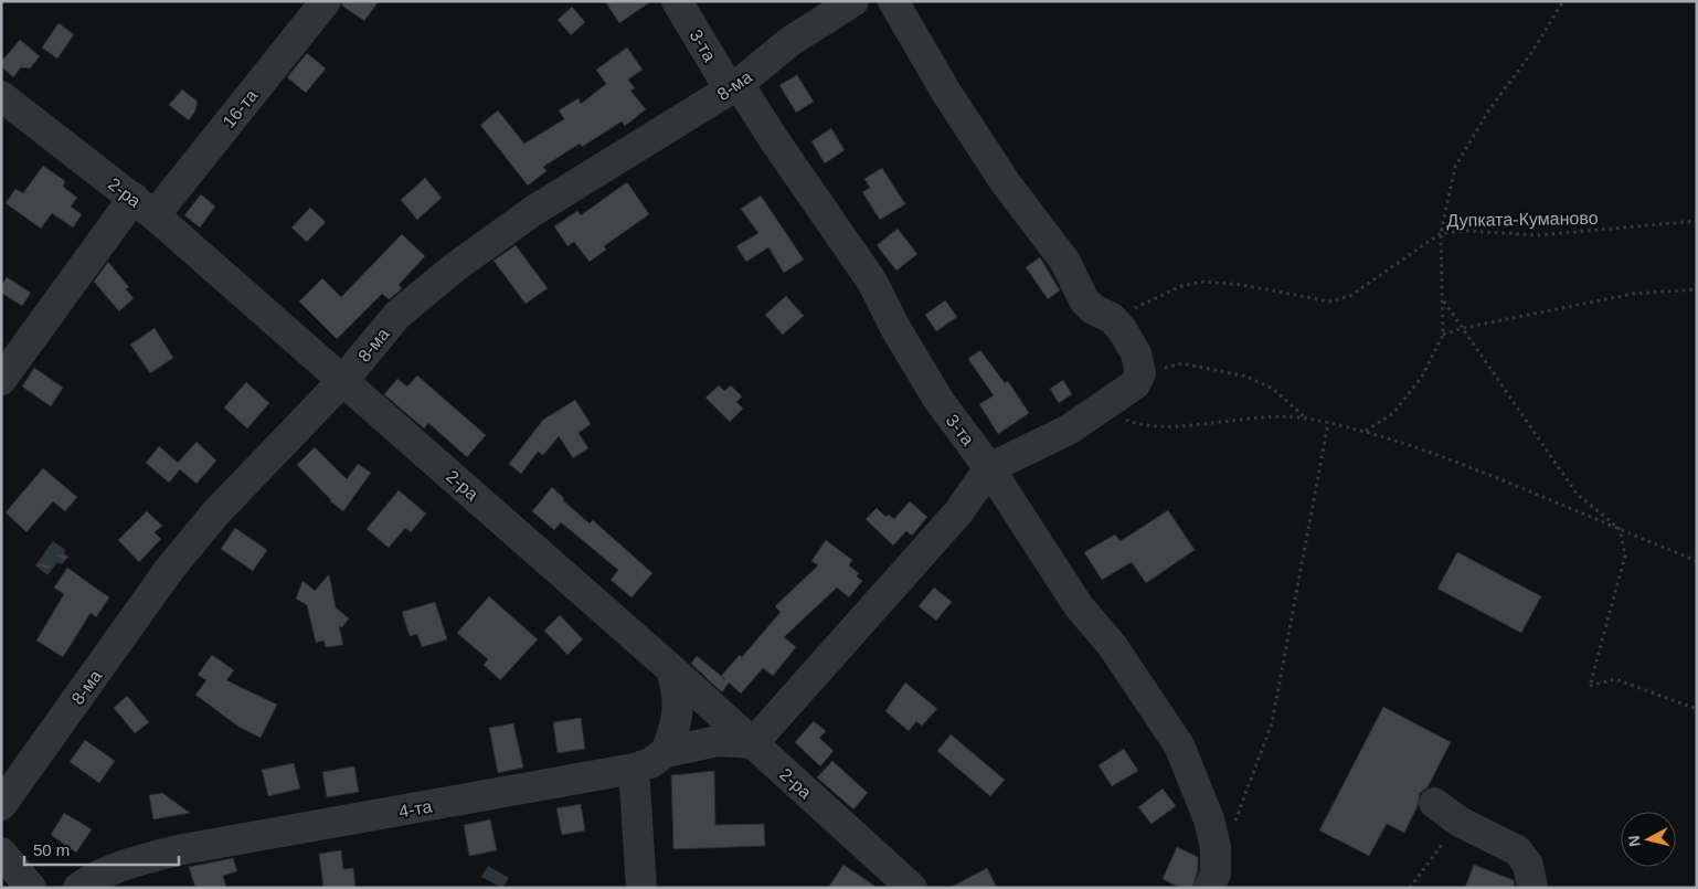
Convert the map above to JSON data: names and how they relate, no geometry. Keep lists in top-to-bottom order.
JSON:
{
  "streets": {
    "street": [
      "3-та",
      "8-ма",
      "16-та",
      "2-ра",
      "4-та"
    ],
    "path": ["Дупката-Куманово"]
  },
  "crossings": [
    ["3-та", "8-ма"],
    ["8-ма", "2-ра"],
    ["16-та", "2-ра"],
    ["2-ра", "4-та"]
  ],
  "scale_bar": "50 m",
  "north": "left"
}
